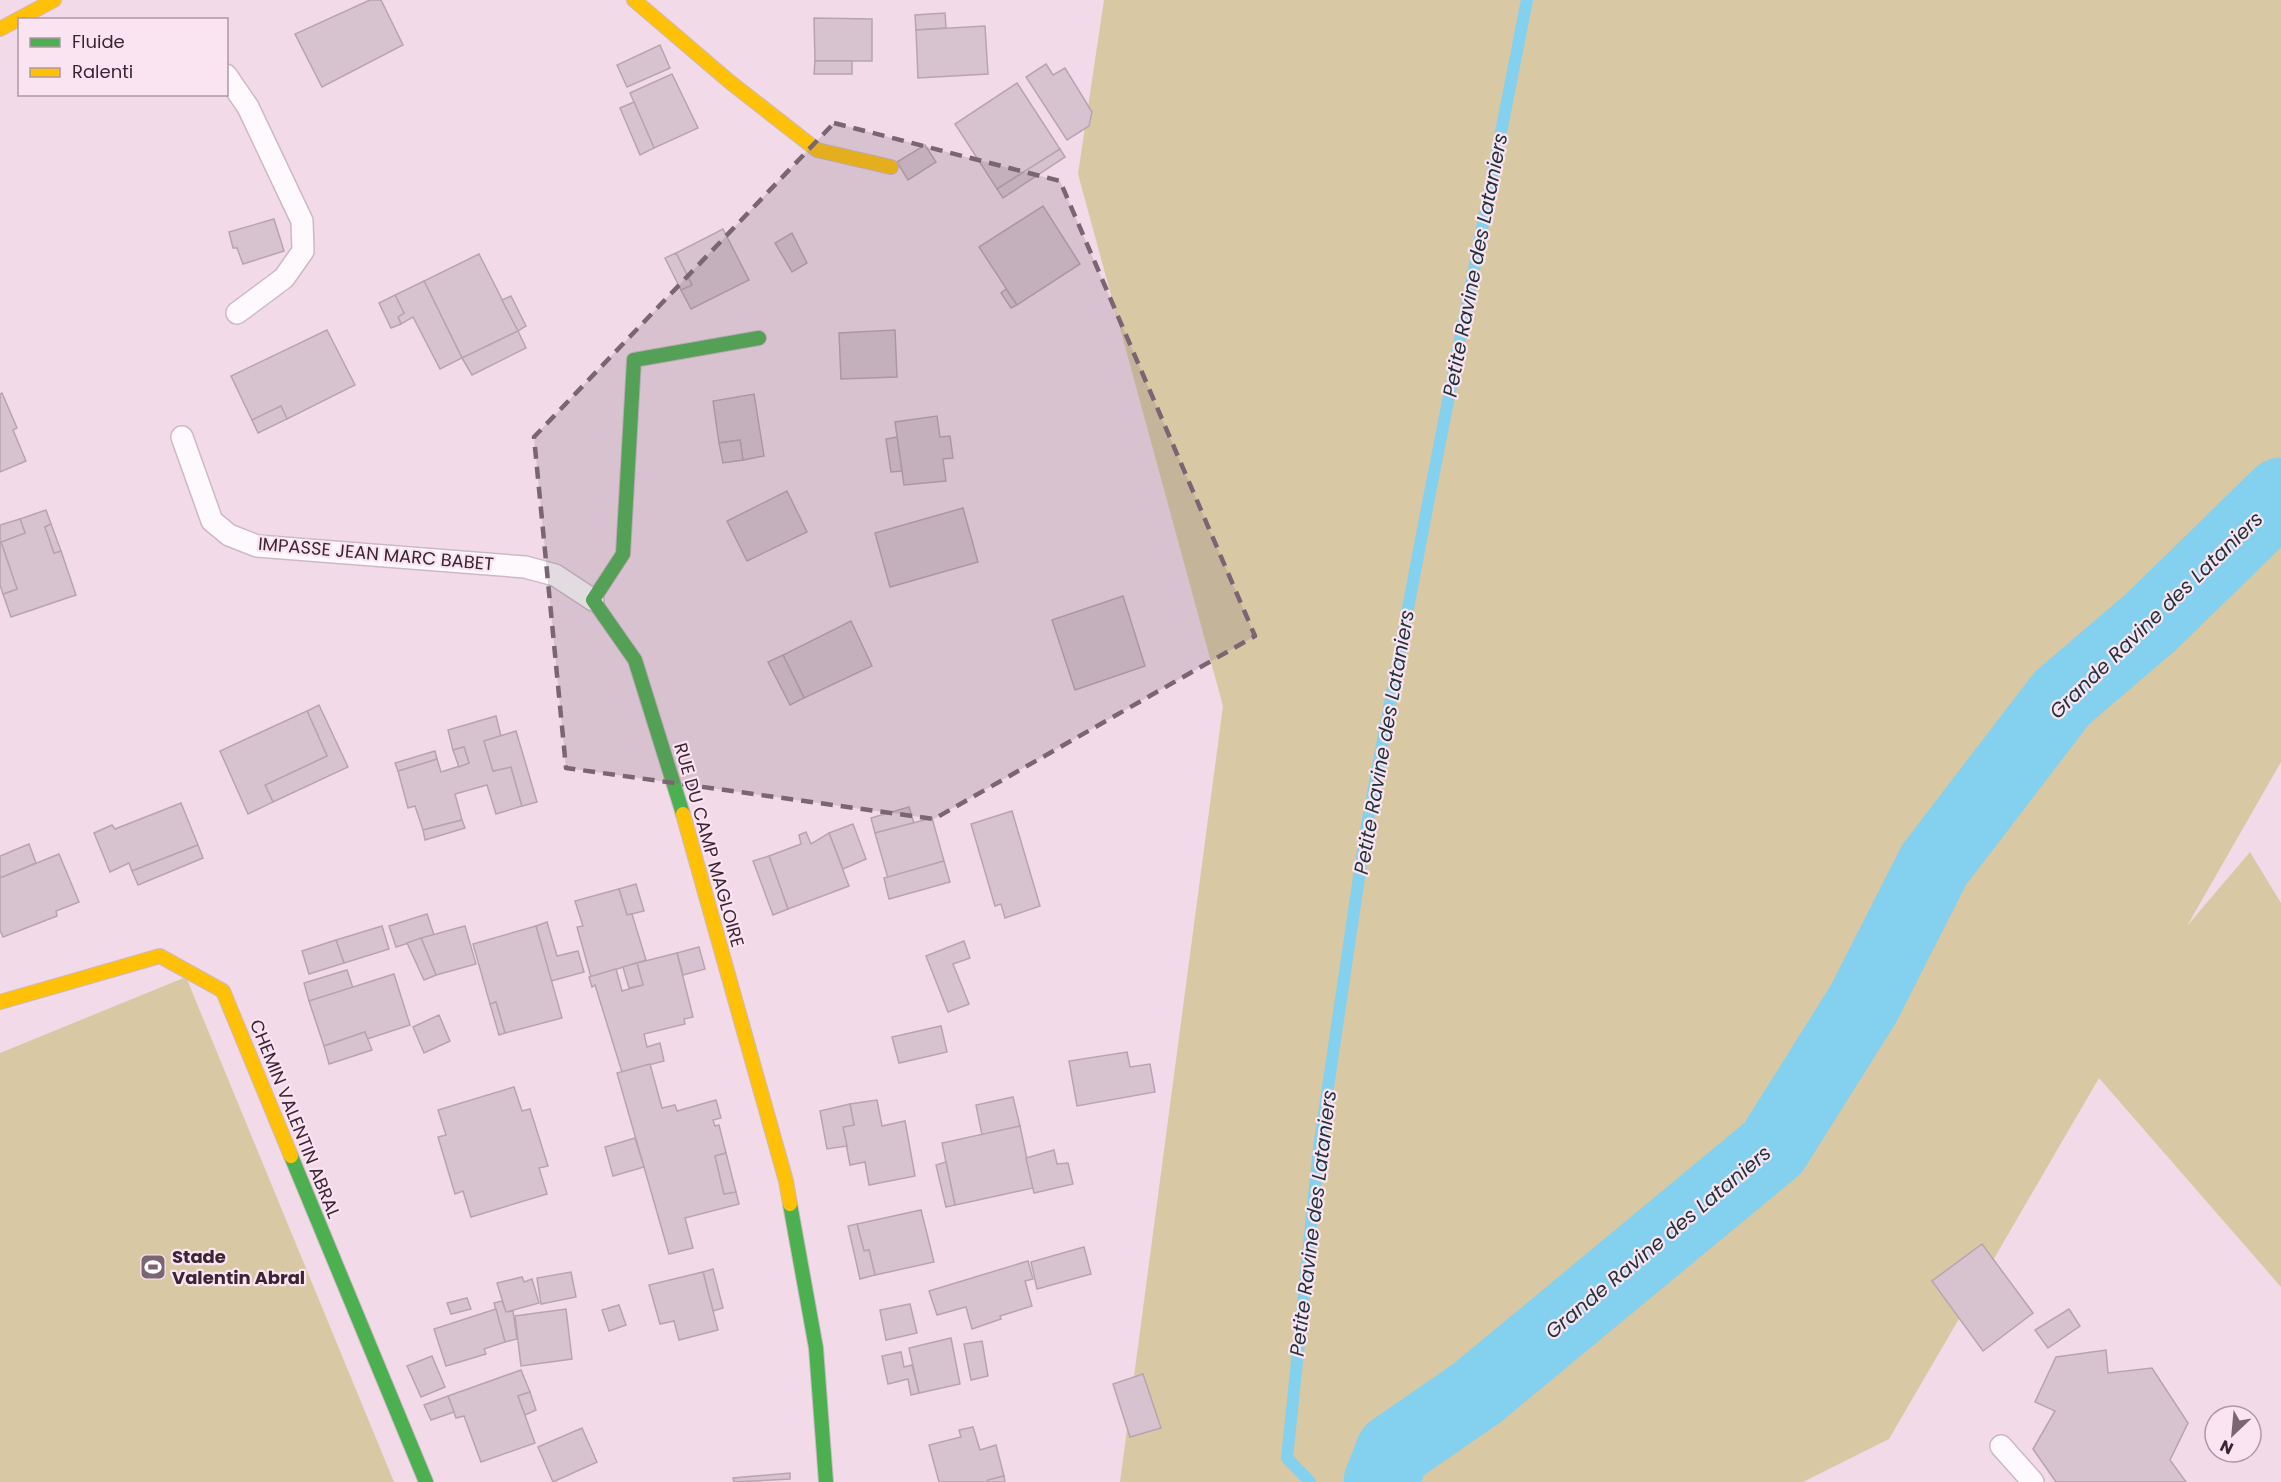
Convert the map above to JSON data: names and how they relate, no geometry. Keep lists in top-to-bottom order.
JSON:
{
  "streets": {
    "street": ["RUE DU CAMP MAGLOIRE", "CHEMIN VALENTIN ABRAL"],
    "lane": ["IMPASSE JEAN MARC BABET"]
  },
  "crossings": [
    ["IMPASSE JEAN MARC BABET", "RUE DU CAMP MAGLOIRE"]
  ],
  "water": ["Petite Ravine des Lataniers", "Grande Ravine des Lataniers"],
  "places": {
    "sports": ["Stade Valentin Abral"]
  },
  "legend": ["Fluide", "Ralenti"],
  "north": "bottom left"
}
